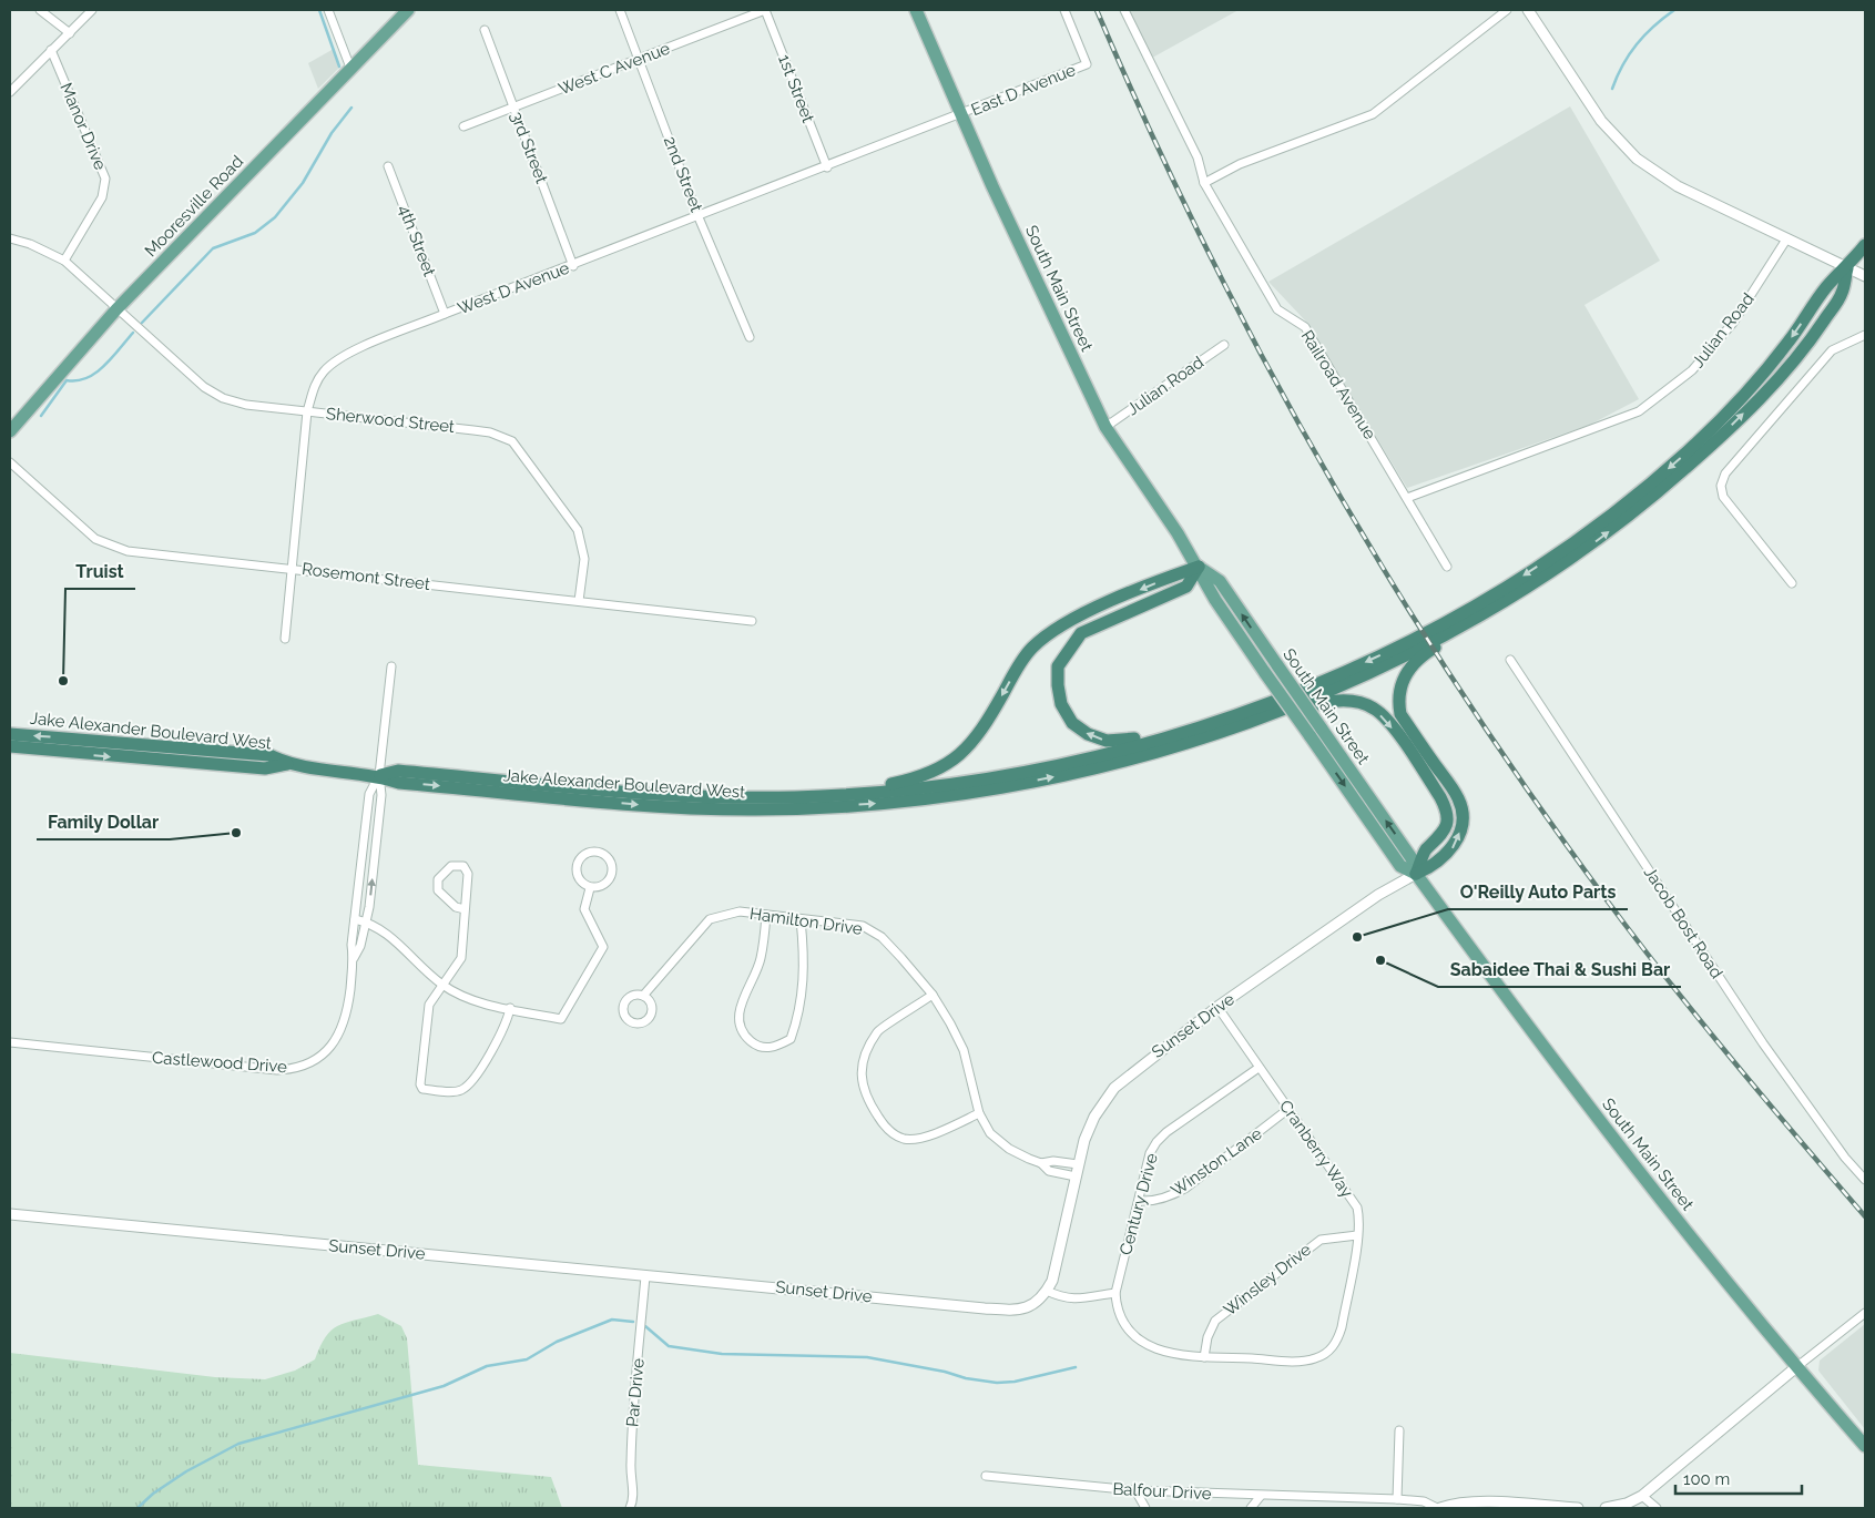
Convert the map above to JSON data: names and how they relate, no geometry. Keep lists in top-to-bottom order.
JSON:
{
  "streets": {
    "highway": ["Jake Alexander Boulevard West"],
    "main road": ["Mooresville Road", "South Main Street"],
    "street": [
      "West C Avenue",
      "1st Street",
      "East D Avenue",
      "Manor Drive",
      "3rd Street",
      "2nd Street",
      "4th Street",
      "West D Avenue",
      "Julian Road",
      "Railroad Avenue",
      "Sherwood Street",
      "Rosemont Street",
      "Hamilton Drive",
      "Jacob Bost Road",
      "Sunset Drive",
      "Castlewood Drive",
      "Cranberry Way",
      "Winston Lane",
      "Century Drive",
      "Winsley Drive",
      "Par Drive",
      "Balfour Drive"
    ]
  },
  "crossings": [
    ["West C Avenue", "1st Street"],
    ["West C Avenue", "3rd Street"],
    ["West C Avenue", "2nd Street"],
    ["1st Street", "West D Avenue"],
    ["East D Avenue", "West D Avenue"],
    ["East D Avenue", "South Main Street"],
    ["Manor Drive", "Sherwood Street"],
    ["3rd Street", "West D Avenue"],
    ["2nd Street", "West D Avenue"],
    ["Mooresville Road", "Sherwood Street"],
    ["4th Street", "West D Avenue"],
    ["West D Avenue", "South Main Street"],
    ["West D Avenue", "Sherwood Street"],
    ["West D Avenue", "Rosemont Street"],
    ["South Main Street", "Julian Road"],
    ["South Main Street", "Sunset Drive"],
    ["Julian Road", "Railroad Avenue"],
    ["Sherwood Street", "Rosemont Street"],
    ["Jake Alexander Boulevard West", "Castlewood Drive"],
    ["Hamilton Drive", "Sunset Drive"],
    ["Sunset Drive", "Cranberry Way"],
    ["Sunset Drive", "Par Drive"],
    ["Cranberry Way", "Winston Lane"],
    ["Cranberry Way", "Century Drive"],
    ["Cranberry Way", "Winsley Drive"],
    ["Winston Lane", "Century Drive"]
  ],
  "places": [
    "Truist",
    "Family Dollar",
    "O'Reilly Auto Parts",
    "Sabaidee Thai & Sushi Bar"
  ],
  "scale_bar": "100 m"
}
